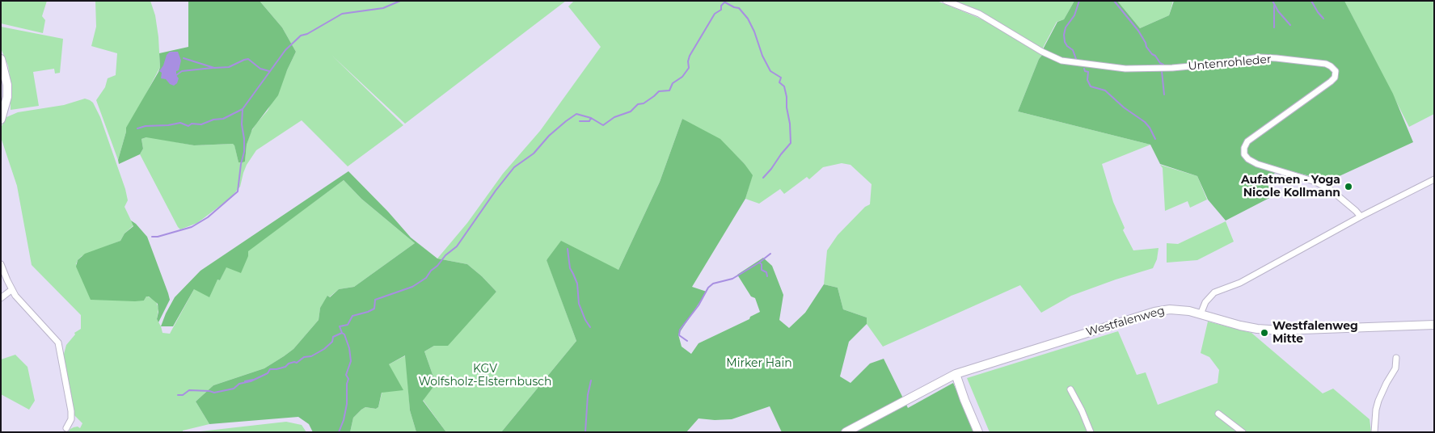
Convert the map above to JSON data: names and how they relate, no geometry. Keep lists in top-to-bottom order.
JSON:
{
  "streets": {
    "street": ["Untenrohleder", "Westfalenweg"]
  },
  "parks": ["Mirker Hain", "KGV Wolfsholz-Elsternbusch"],
  "places": ["Aufatmen - Yoga Nicole Kollmann", "Westfalenweg Mitte"]
}
